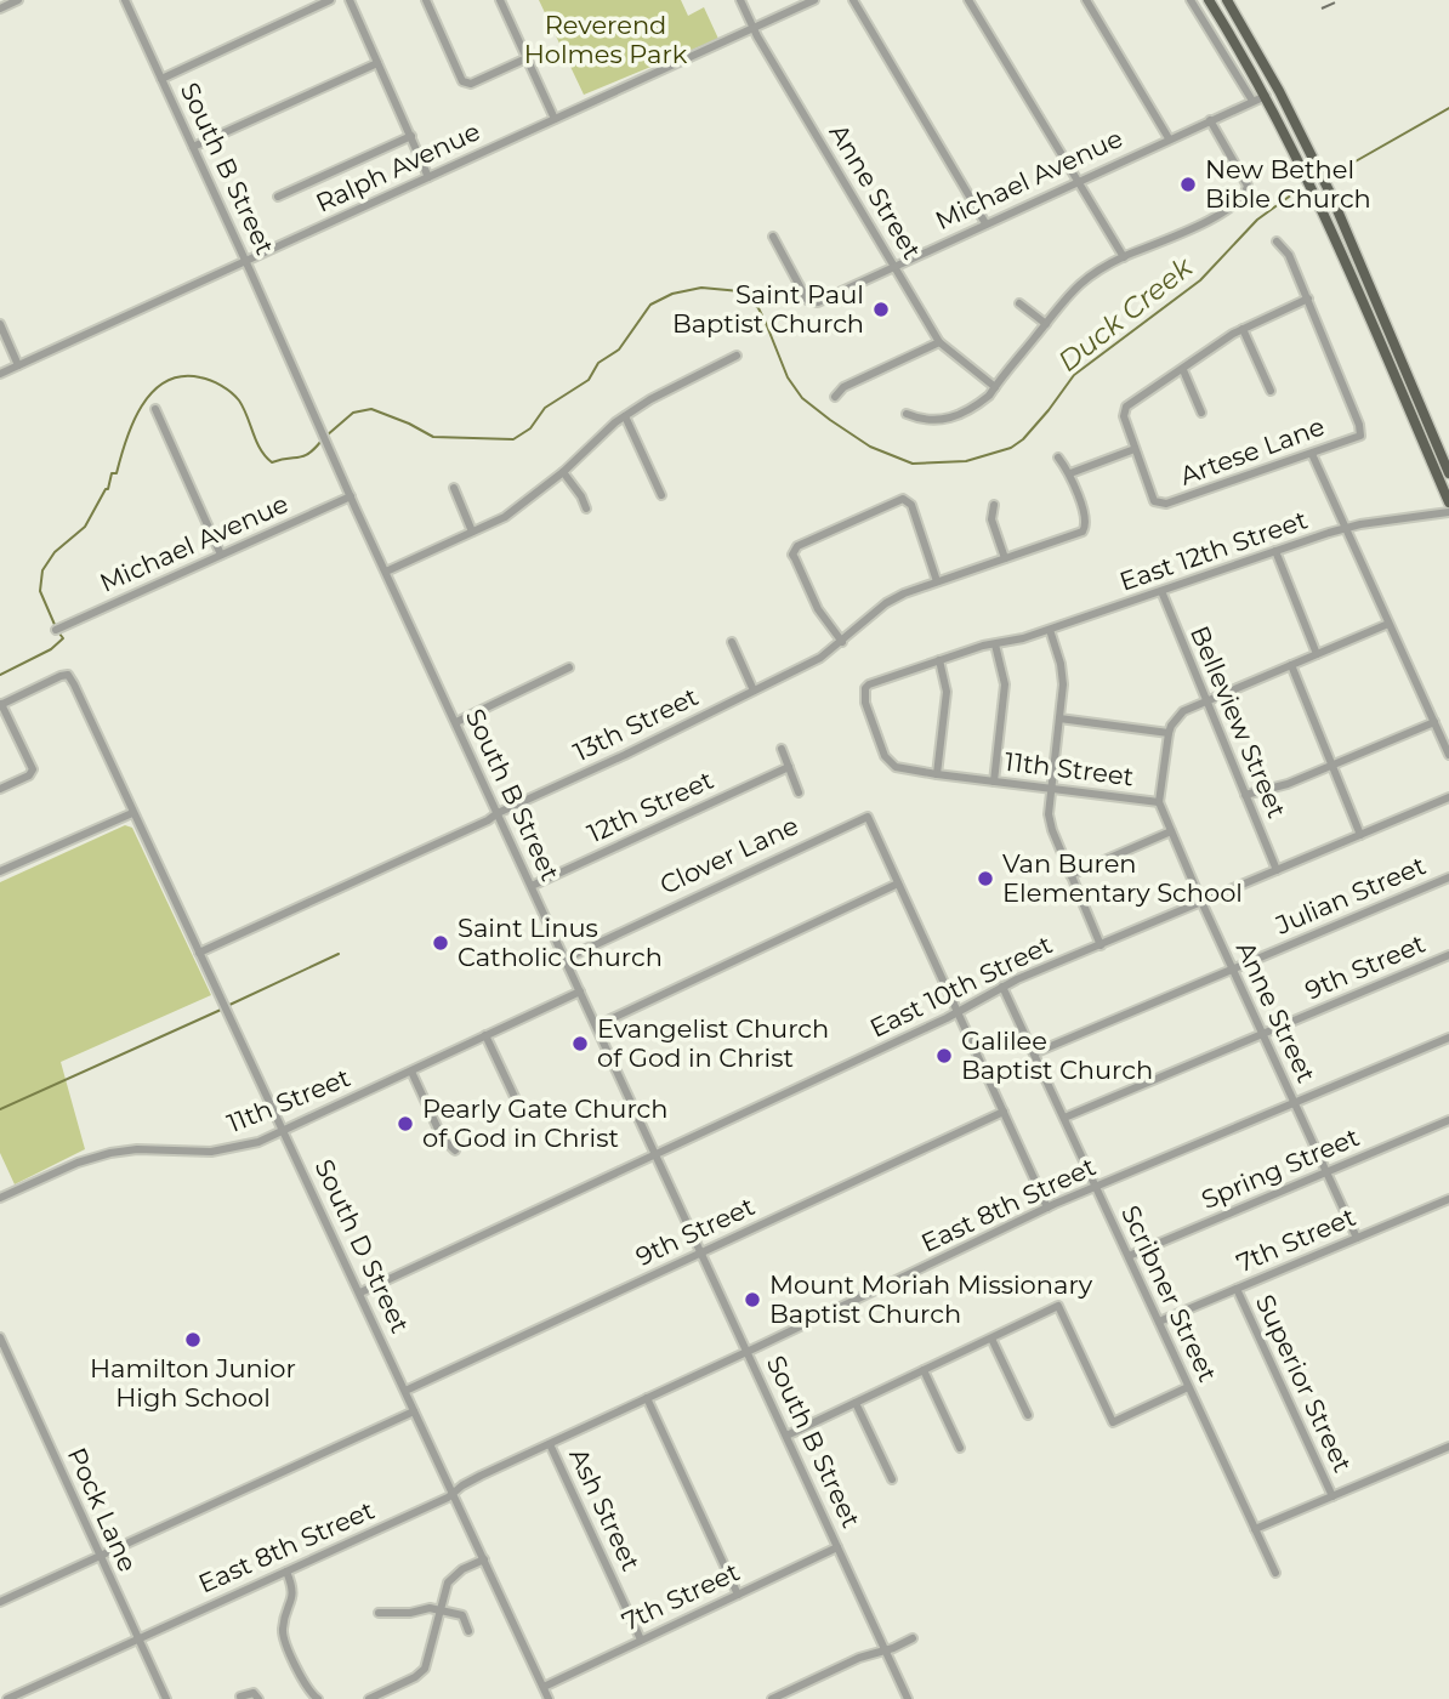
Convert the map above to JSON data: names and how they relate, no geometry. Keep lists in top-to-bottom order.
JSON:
{
  "streets": {
    "street": [
      "Ralph Avenue",
      "South B Street",
      "Michael Avenue",
      "Anne Street",
      "Artese Lane",
      "East 12th Street",
      "Belleview Street",
      "13th Street",
      "11th Street",
      "12th Street",
      "Clover Lane",
      "Julian Street",
      "9th Street",
      "East 10th Street",
      "Spring Street",
      "East 8th Street",
      "7th Street",
      "South D Street",
      "Scribner Street",
      "Superior Street",
      "Pock Lane",
      "Ash Street"
    ]
  },
  "crossings": [
    ["Ralph Avenue", "South B Street"],
    ["Ralph Avenue", "Anne Street"],
    ["South B Street", "Michael Avenue"],
    ["South B Street", "13th Street"],
    ["South B Street", "11th Street"],
    ["South B Street", "12th Street"],
    ["South B Street", "Clover Lane"],
    ["South B Street", "9th Street"],
    ["South B Street", "East 10th Street"],
    ["South B Street", "East 8th Street"],
    ["South B Street", "7th Street"],
    ["Michael Avenue", "Anne Street"],
    ["Anne Street", "11th Street"],
    ["Anne Street", "Julian Street"],
    ["Anne Street", "9th Street"],
    ["Anne Street", "East 10th Street"],
    ["Anne Street", "Spring Street"],
    ["Anne Street", "East 8th Street"],
    ["Anne Street", "7th Street"],
    ["East 12th Street", "Belleview Street"],
    ["Belleview Street", "East 10th Street"],
    ["13th Street", "South D Street"],
    ["11th Street", "South D Street"],
    ["Julian Street", "Scribner Street"],
    ["9th Street", "South D Street"],
    ["9th Street", "Scribner Street"],
    ["East 10th Street", "South D Street"],
    ["East 10th Street", "Scribner Street"],
    ["Spring Street", "Scribner Street"],
    ["East 8th Street", "South D Street"],
    ["East 8th Street", "Scribner Street"],
    ["East 8th Street", "Pock Lane"],
    ["East 8th Street", "Ash Street"],
    ["7th Street", "South D Street"],
    ["7th Street", "Scribner Street"],
    ["7th Street", "Superior Street"],
    ["7th Street", "Ash Street"]
  ],
  "water": ["Duck Creek"],
  "parks": ["Reverend Holmes Park"],
  "places": [
    "New Bethel Bible Church",
    "Saint Paul Baptist Church",
    "Van Buren Elementary School",
    "Saint Linus Catholic Church",
    "Evangelist Church of God in Christ",
    "Galilee Baptist Church",
    "Pearly Gate Church of God in Christ",
    "Mount Moriah Missionary Baptist Church",
    "Hamilton Junior High School"
  ]
}
